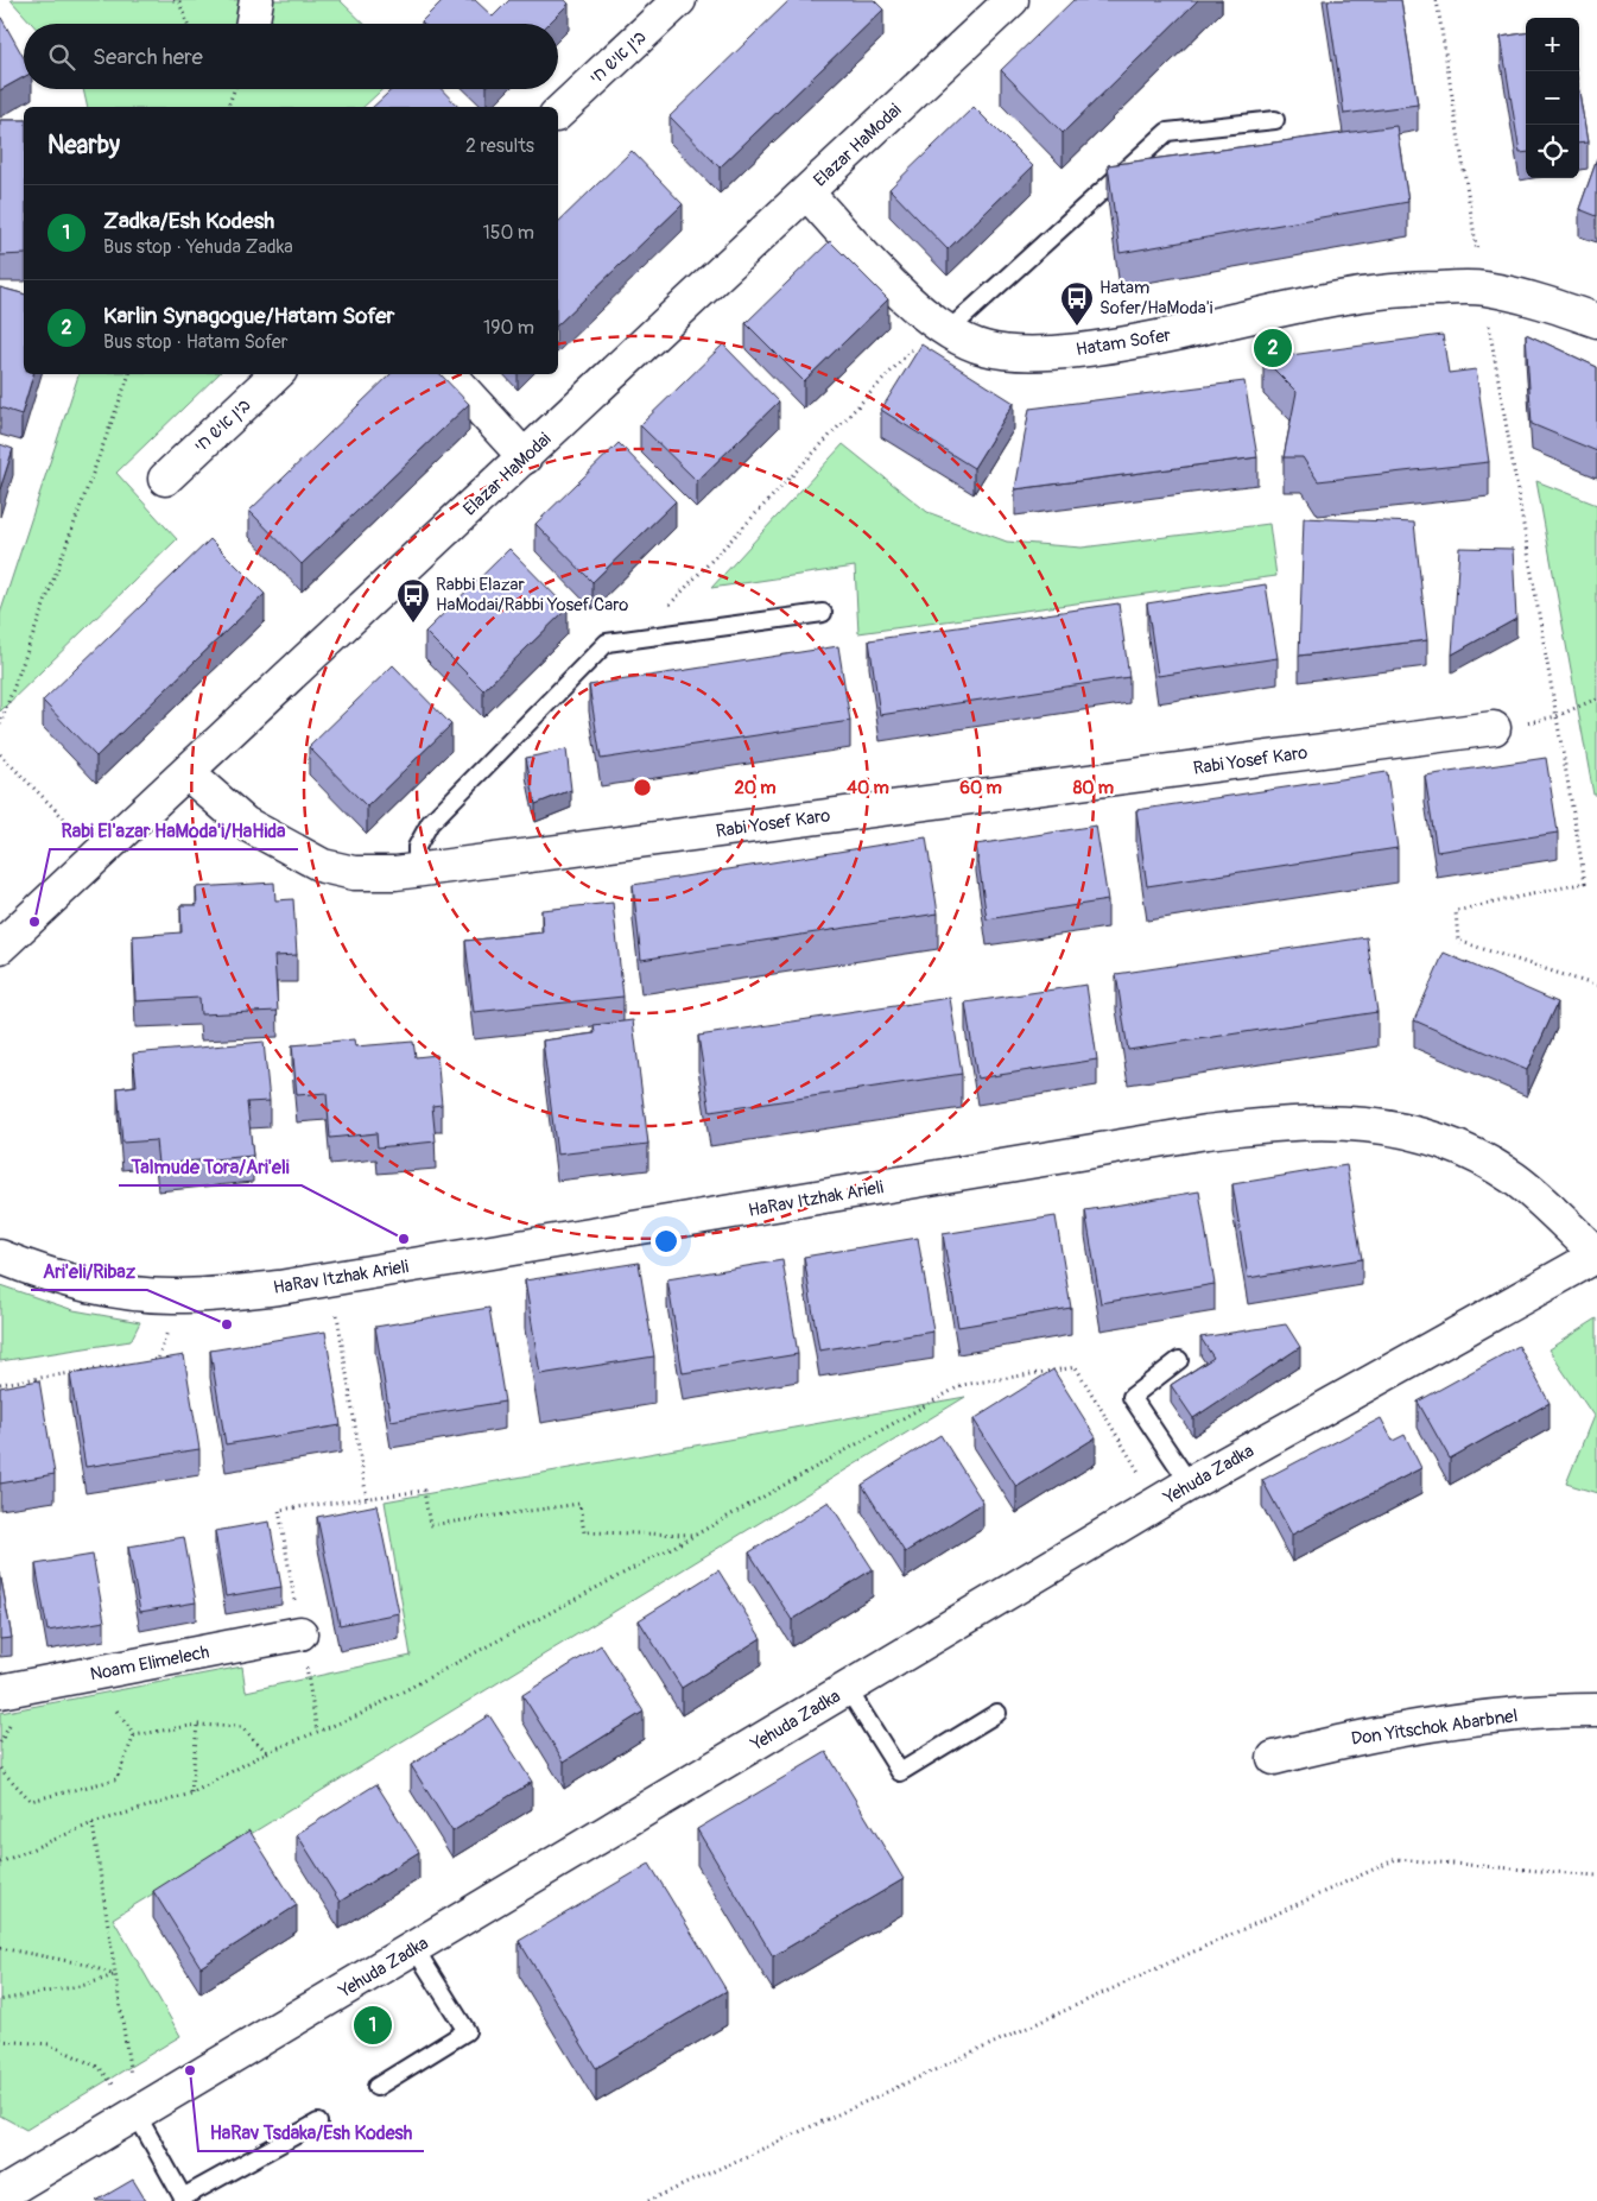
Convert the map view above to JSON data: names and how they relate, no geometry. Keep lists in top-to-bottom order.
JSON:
{
  "streets": {
    "street": [
      "בין איש חי",
      "Elazar HaModai",
      "Hatam Sofer",
      "Rabi Yosef Karo",
      "HaRav Itzhak Arieli",
      "Yehuda Zadka",
      "Noam Elimelech",
      "Don Yitschok Abarbnel"
    ]
  },
  "crossings": [
    ["Elazar HaModai", "Hatam Sofer"],
    ["Elazar HaModai", "Rabi Yosef Karo"],
    ["HaRav Itzhak Arieli", "Yehuda Zadka"]
  ],
  "places": {
    "bus stop": ["Hatam Sofer/HaModa'i", "Rabbi Elazar HaModai/Rabbi Yosef Caro"],
    "other": [
      "Rabi El'azar HaModa'i/HaHida",
      "Talmude Tora/Ari'eli",
      "Ari'eli/Ribaz",
      "HaRav Tsdaka/Esh Kodesh"
    ]
  },
  "page": {
    "map_buttons": ["+", "−"],
    "search": "Search here",
    "heading": ["Nearby", "2 results"],
    "list": [
      {
        "mark": "1",
        "name": "Zadka/Esh Kodesh",
        "note": "Bus stop · Yehuda Zadka",
        "value": "150 m"
      },
      {
        "mark": "2",
        "name": "Karlin Synagogue/Hatam Sofer",
        "note": "Bus stop · Hatam Sofer",
        "value": "190 m"
      }
    ],
    "pins": ["2", "1"]
  },
  "rings": [
    "20 m",
    "40 m",
    "60 m",
    "80 m"
  ]
}
